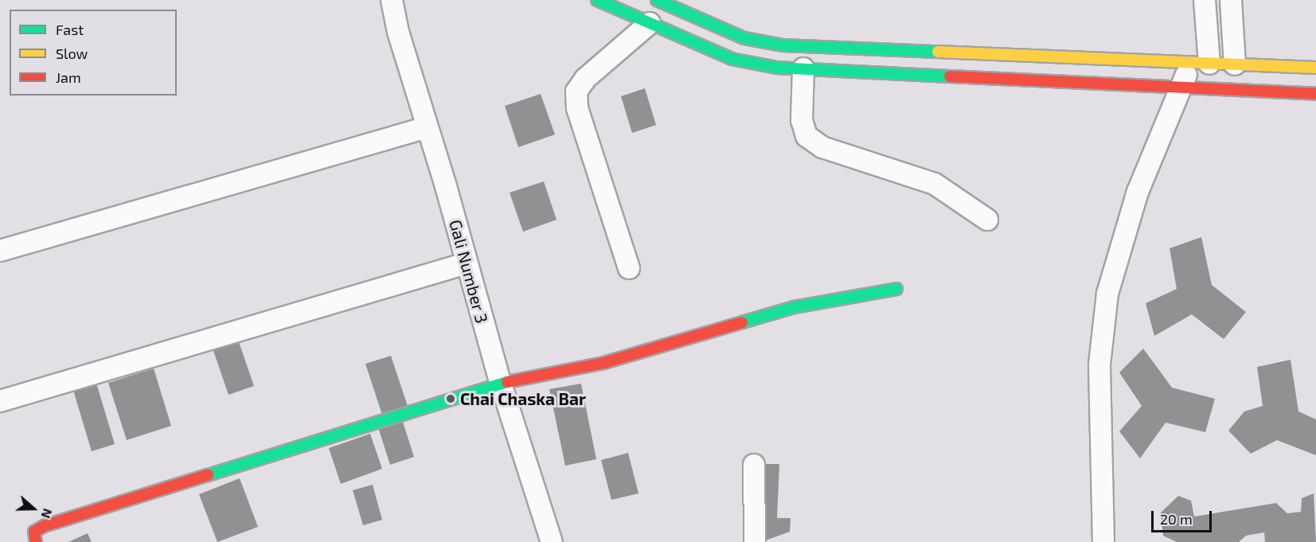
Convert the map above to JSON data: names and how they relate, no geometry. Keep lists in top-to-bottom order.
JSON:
{
  "streets": {
    "street": ["Gali Number 3"]
  },
  "places": ["Chai Chaska Bar"],
  "legend": ["Fast", "Slow", "Jam"],
  "scale_bar": "20 m",
  "north": "right"
}
